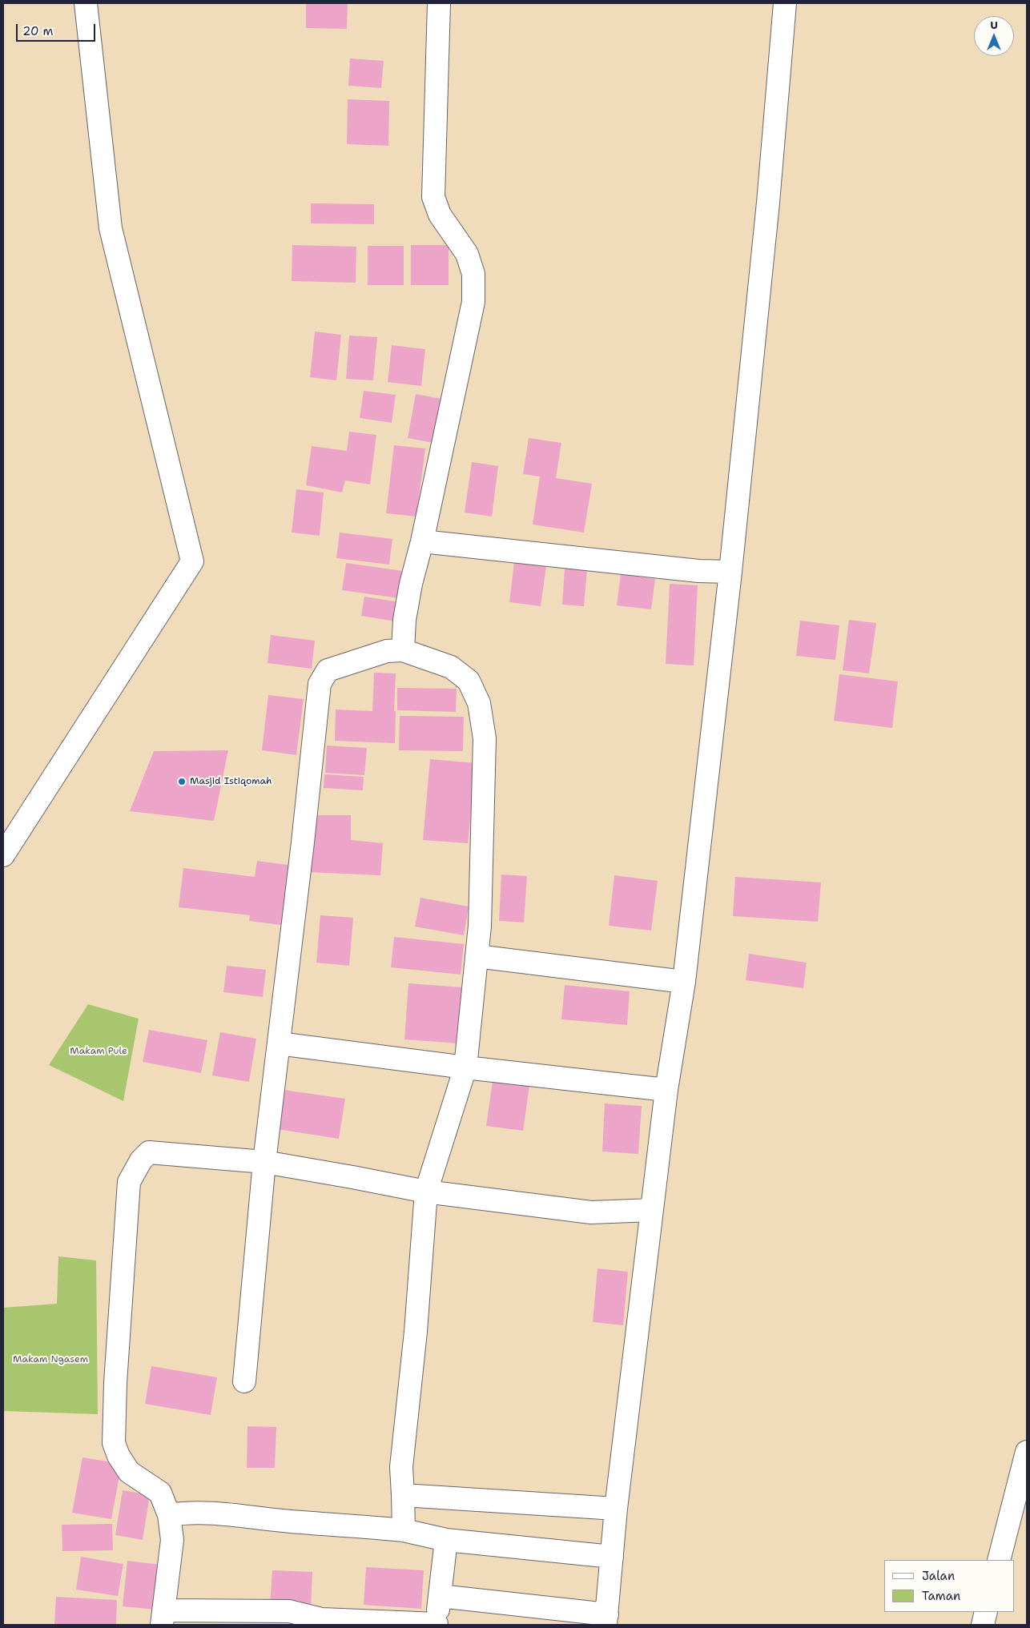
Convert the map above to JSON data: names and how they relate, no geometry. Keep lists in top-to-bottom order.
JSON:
{
  "parks": ["Makam Pule", "Makam Ngasem"],
  "places": ["Masjid Istiqomah"],
  "legend": ["Jalan", "Taman"],
  "scale_bar": "20 m",
  "north": "top"
}
